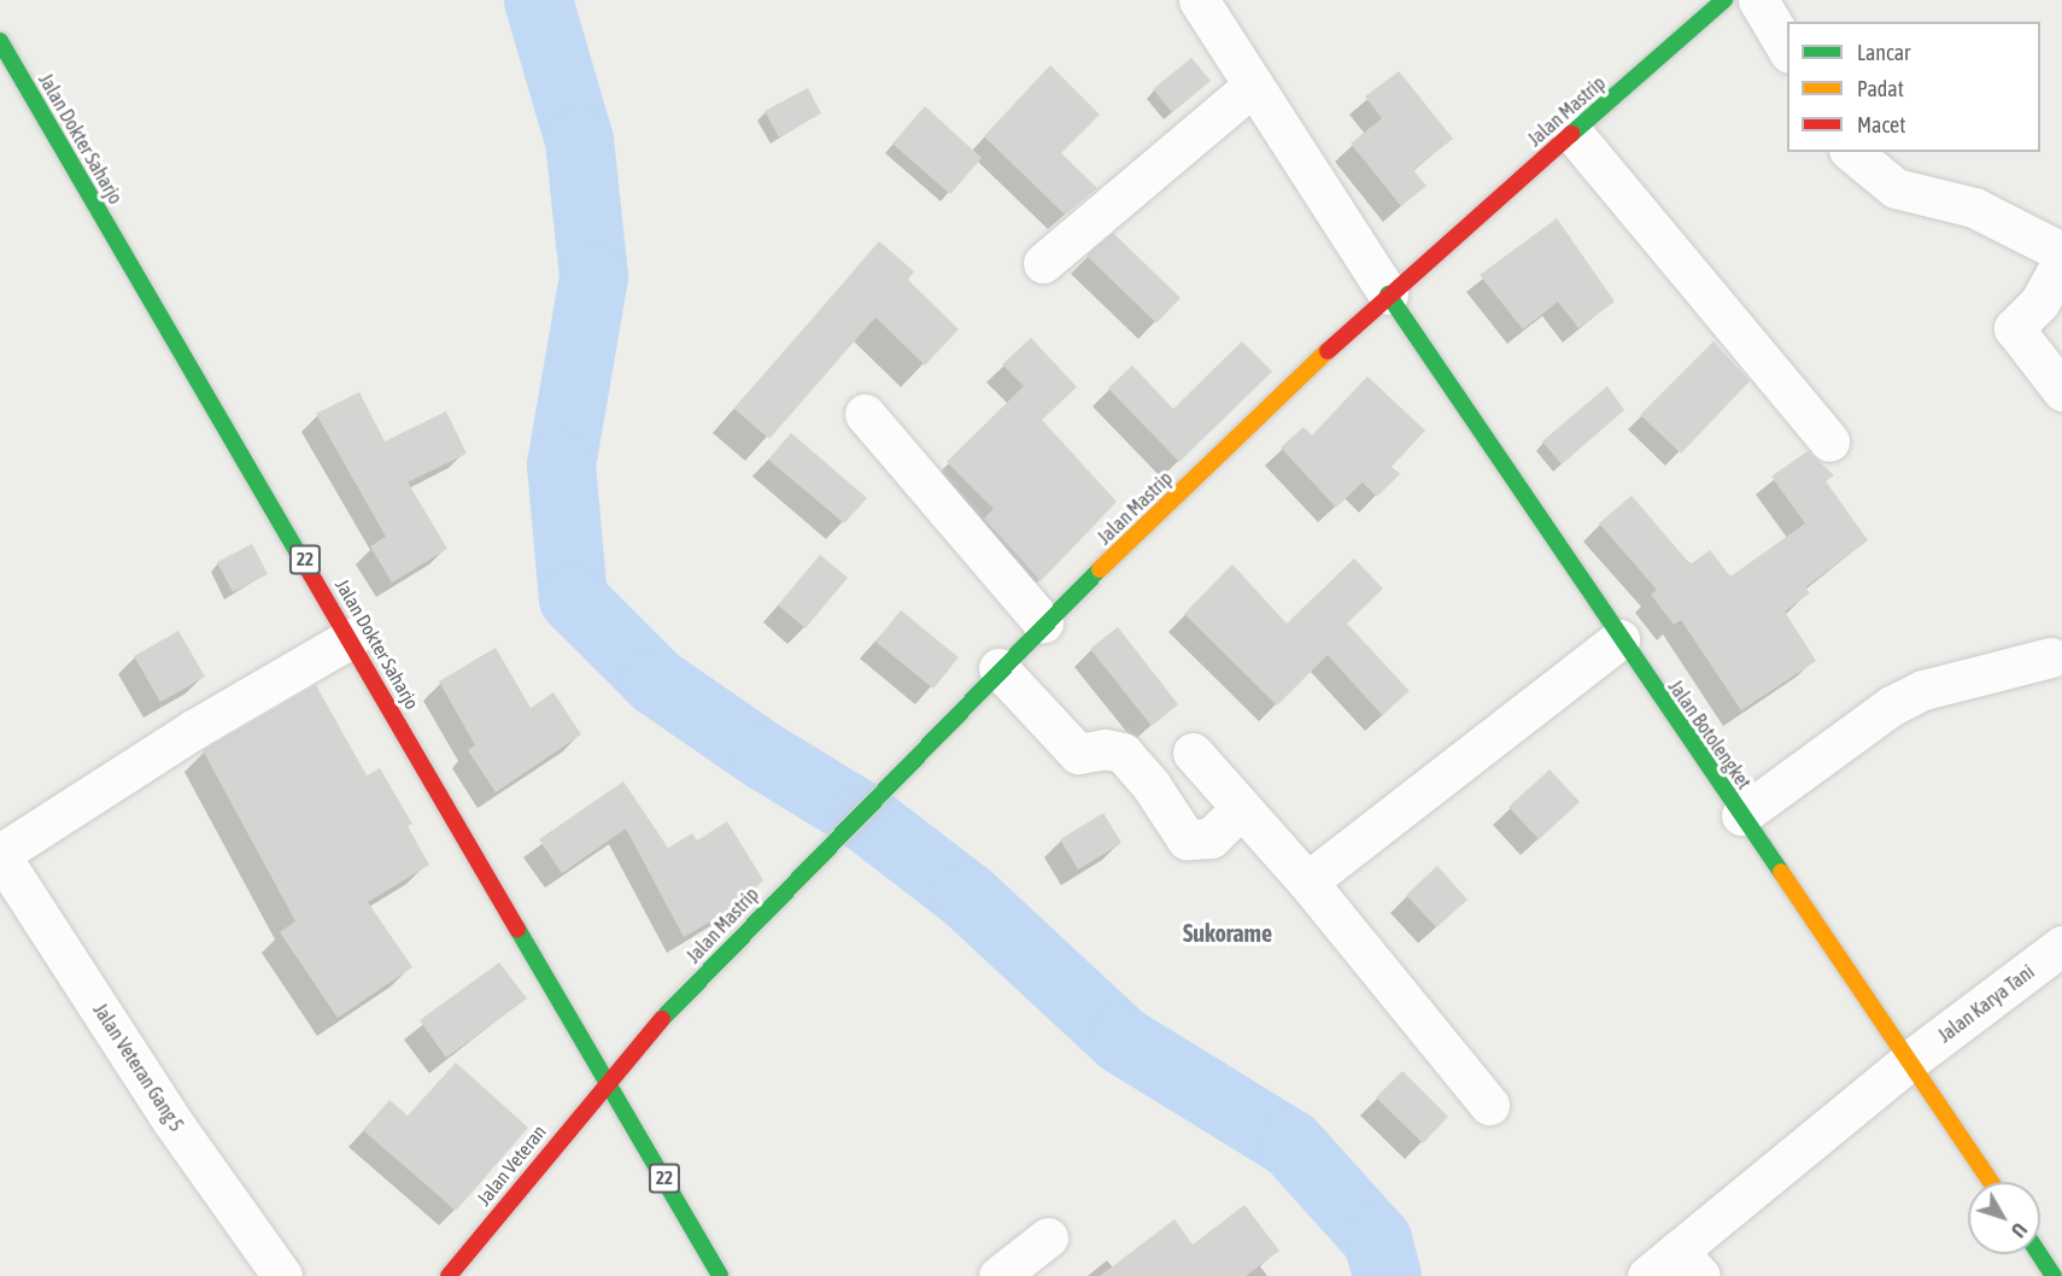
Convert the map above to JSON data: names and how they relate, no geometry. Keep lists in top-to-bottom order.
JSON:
{
  "streets": {
    "main road": [
      "Jalan Mastrip",
      "Jalan Dokter Saharjo",
      "22",
      "Jalan Botolengket",
      "Jalan Veteran"
    ],
    "street": ["Jalan Karya Tani", "Jalan Veteran Gang 5"]
  },
  "crossings": [
    ["Jalan Mastrip", "Jalan Dokter Saharjo"],
    ["Jalan Mastrip", "22"],
    ["Jalan Mastrip", "Jalan Botolengket"],
    ["Jalan Mastrip", "Jalan Veteran"],
    ["Jalan Dokter Saharjo", "22"],
    ["Jalan Dokter Saharjo", "Jalan Veteran"],
    ["22", "Jalan Veteran"],
    ["Jalan Botolengket", "Jalan Karya Tani"]
  ],
  "districts": ["Sukorame"],
  "legend": ["Lancar", "Padat", "Macet"],
  "north": "bottom right"
}
